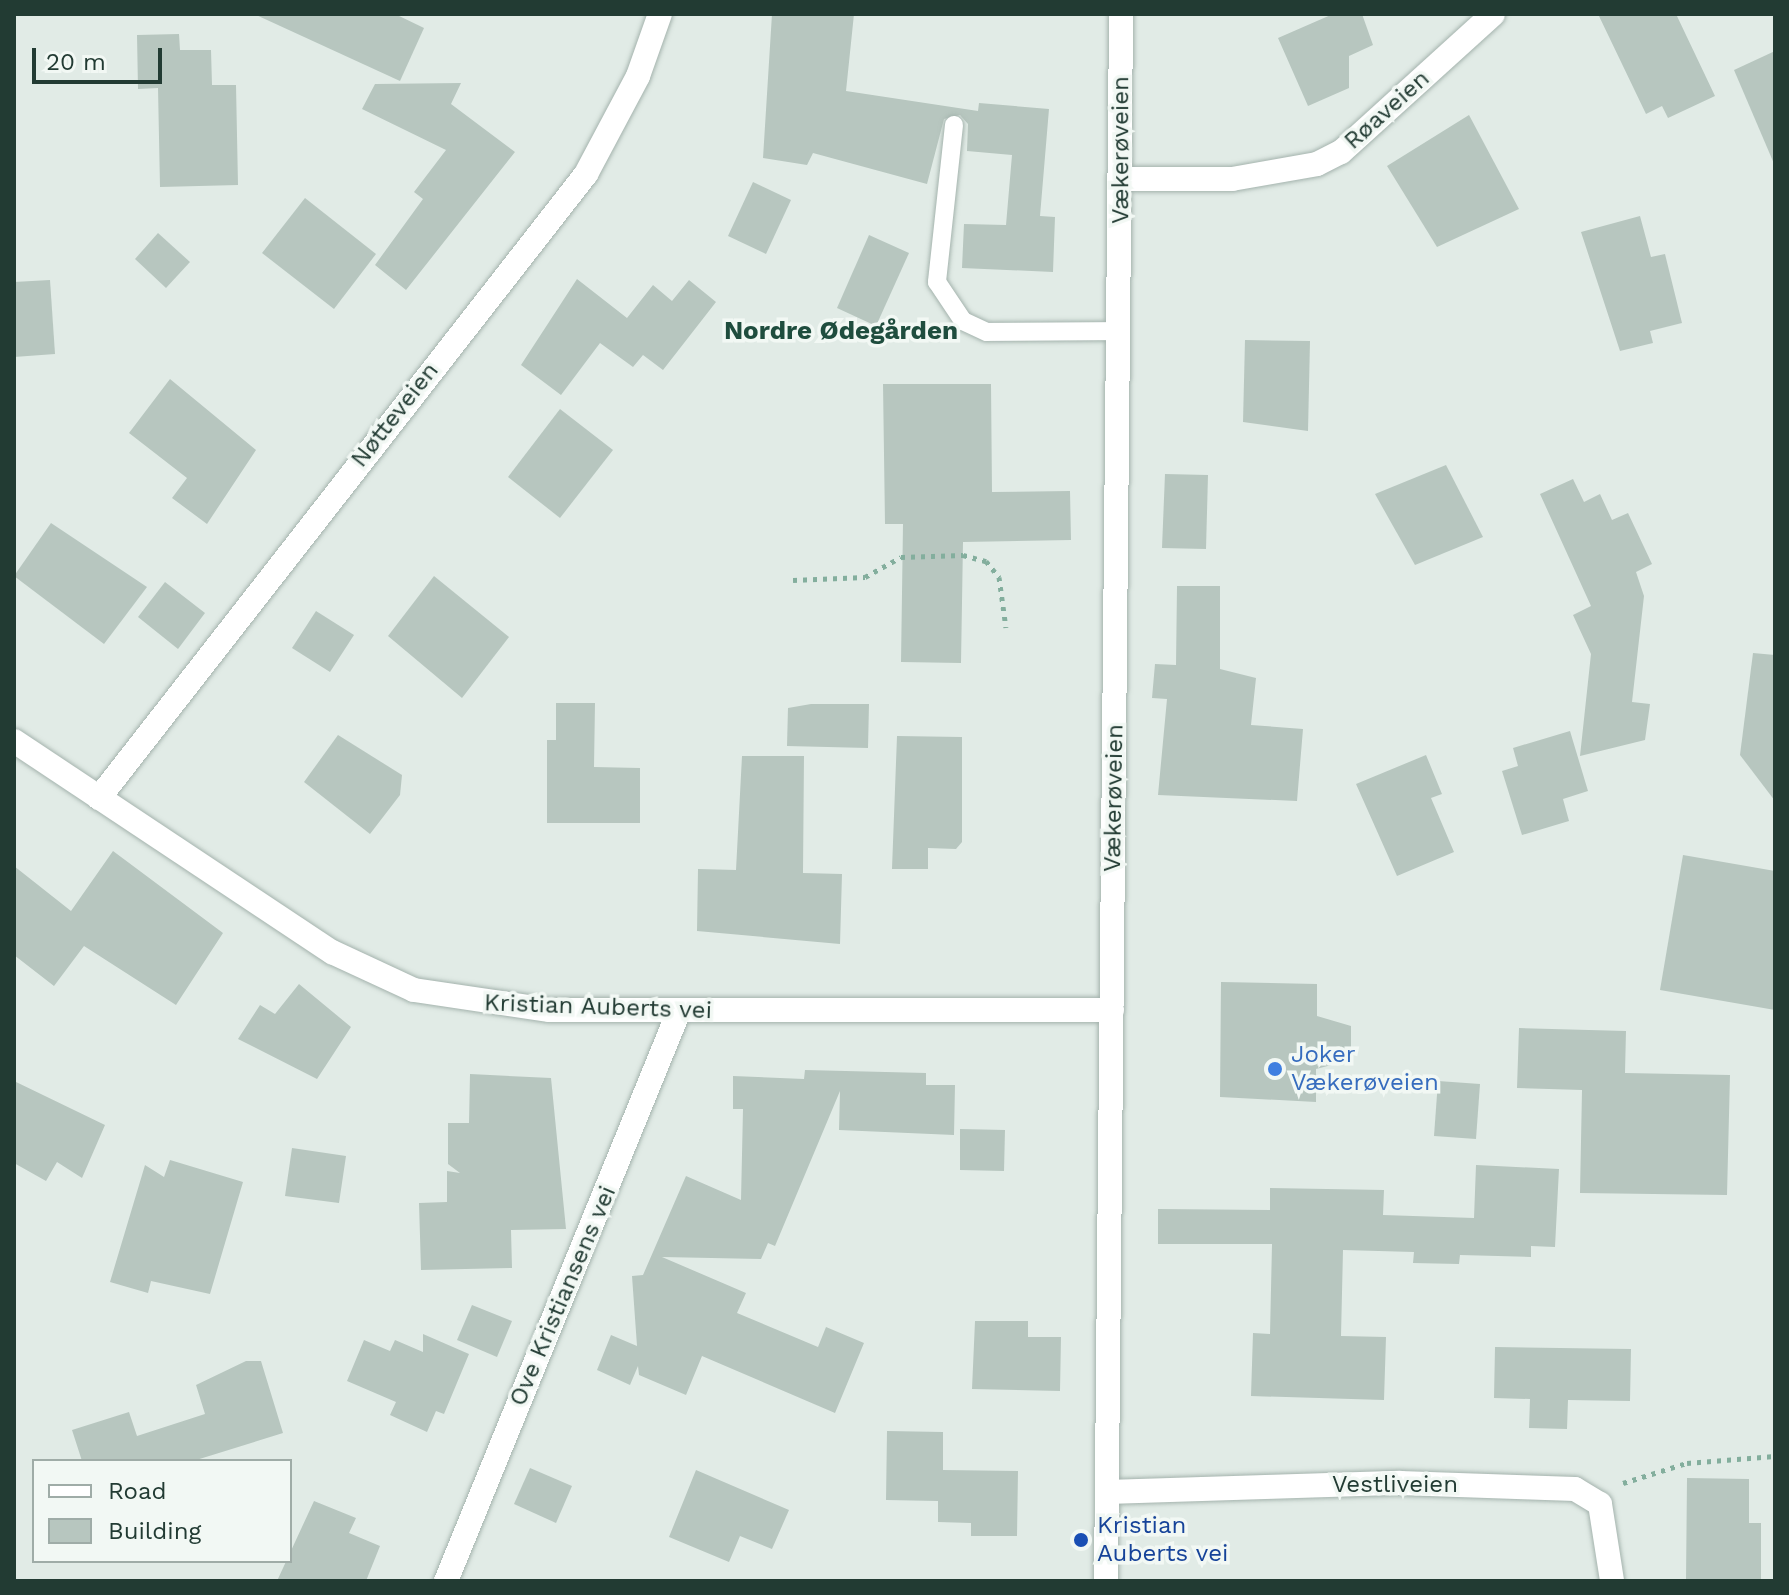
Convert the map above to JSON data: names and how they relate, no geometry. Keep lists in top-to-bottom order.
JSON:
{
  "streets": {
    "street": [
      "Røaveien",
      "Vækerøveien",
      "Nøtteveien",
      "Kristian Auberts vei",
      "Ove Kristiansens vei",
      "Vestliveien"
    ]
  },
  "crossings": [
    ["Røaveien", "Vækerøveien"],
    ["Vækerøveien", "Kristian Auberts vei"],
    ["Vækerøveien", "Vestliveien"],
    ["Nøtteveien", "Kristian Auberts vei"],
    ["Kristian Auberts vei", "Ove Kristiansens vei"]
  ],
  "districts": ["Nordre Ødegården"],
  "places": ["Joker Vækerøveien", "Kristian Auberts vei"],
  "legend": ["Road", "Building"],
  "scale_bar": "20 m"
}
